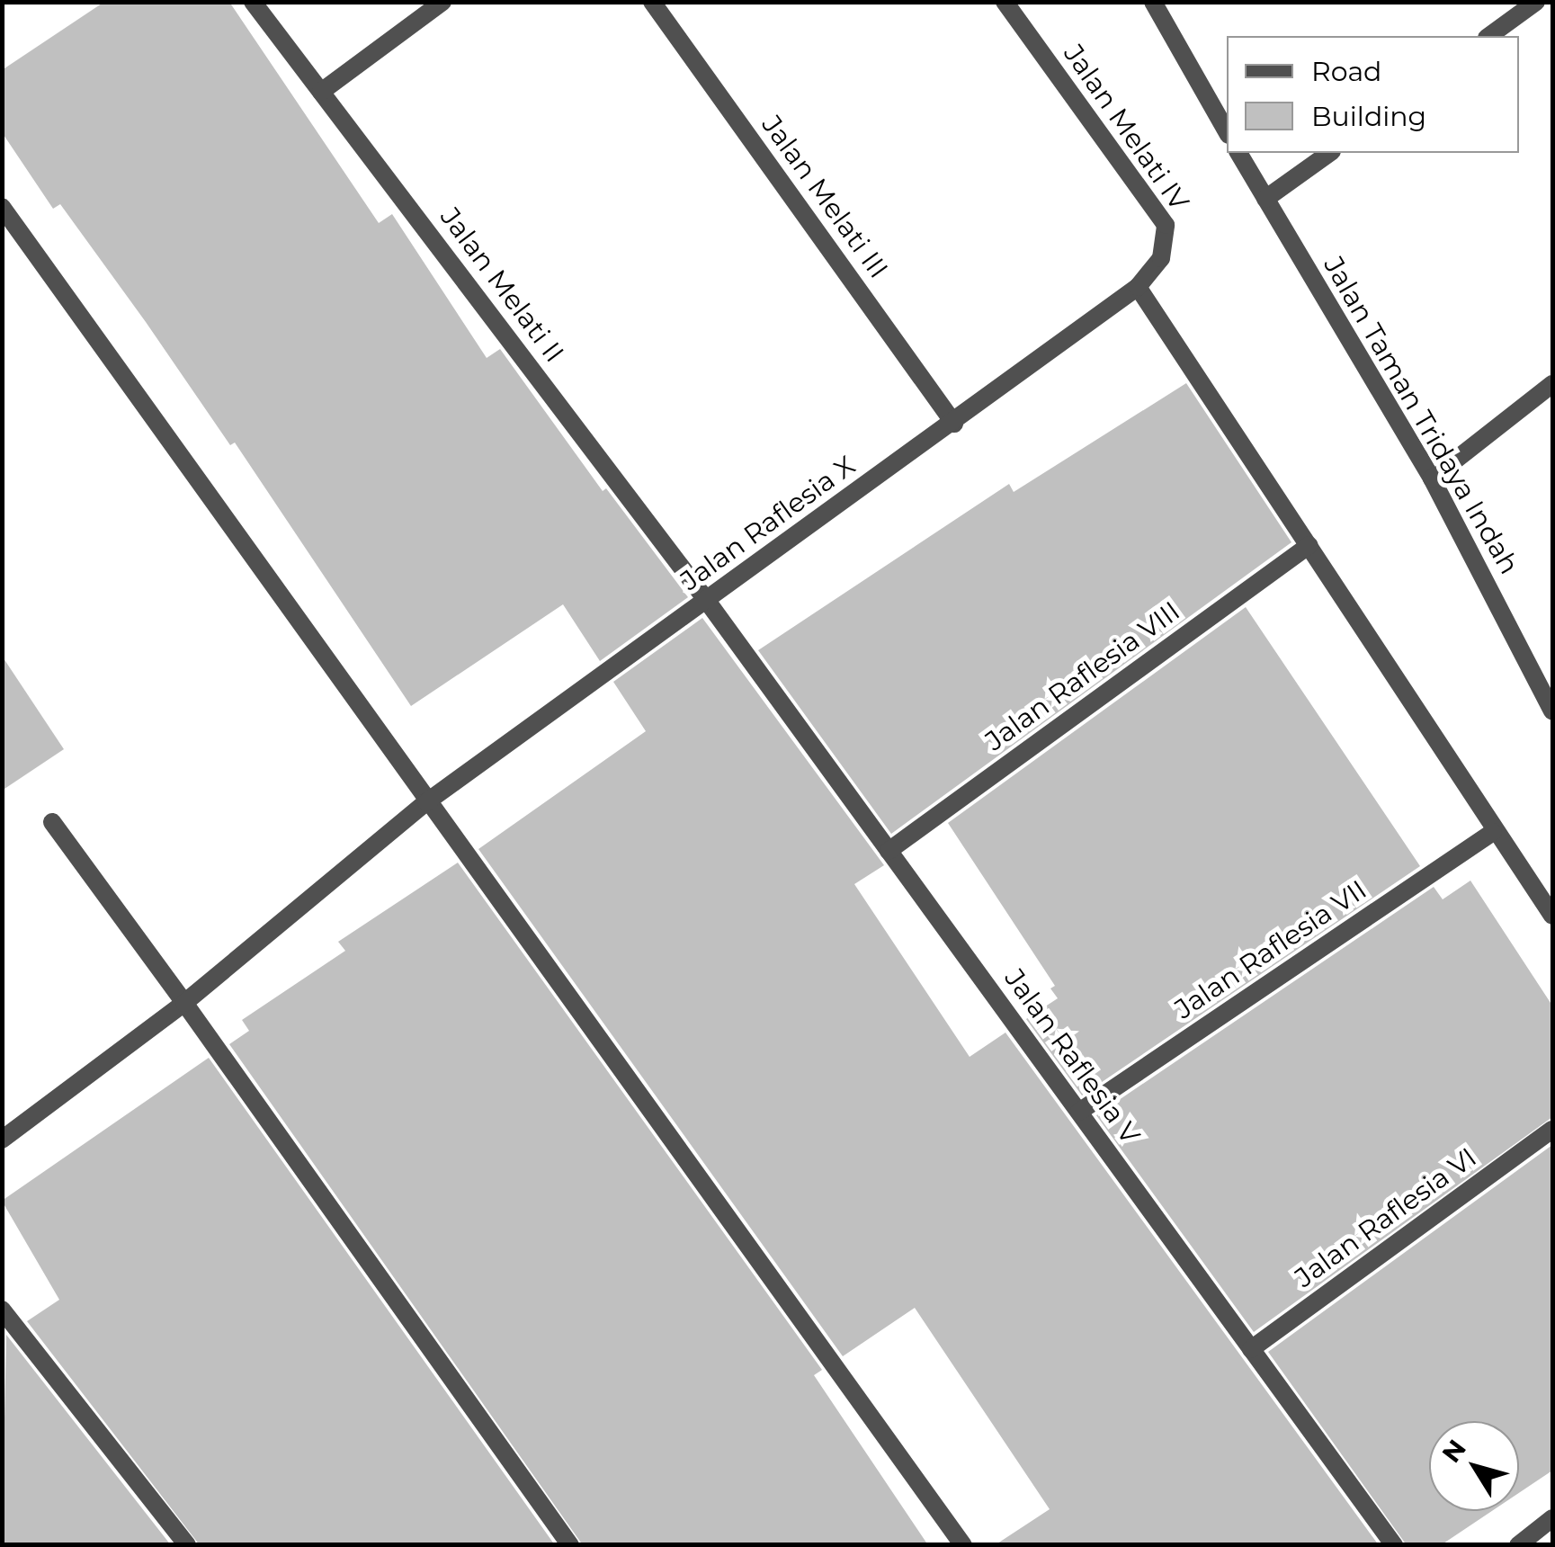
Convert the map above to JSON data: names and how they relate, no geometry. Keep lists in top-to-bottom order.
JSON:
{
  "streets": {
    "street": [
      "Jalan Melati IV",
      "Jalan Melati III",
      "Jalan Melati II",
      "Jalan Taman Tridaya Indah",
      "Jalan Raflesia X",
      "Jalan Raflesia VIII",
      "Jalan Raflesia VII",
      "Jalan Raflesia V",
      "Jalan Raflesia VI"
    ]
  },
  "crossings": [
    ["Jalan Melati IV", "Jalan Raflesia X"],
    ["Jalan Melati III", "Jalan Raflesia X"],
    ["Jalan Melati II", "Jalan Raflesia X"],
    ["Jalan Melati II", "Jalan Raflesia V"],
    ["Jalan Raflesia X", "Jalan Raflesia V"],
    ["Jalan Raflesia VIII", "Jalan Raflesia V"],
    ["Jalan Raflesia VII", "Jalan Raflesia V"],
    ["Jalan Raflesia V", "Jalan Raflesia VI"]
  ],
  "legend": ["Road", "Building"],
  "north": "top left"
}
